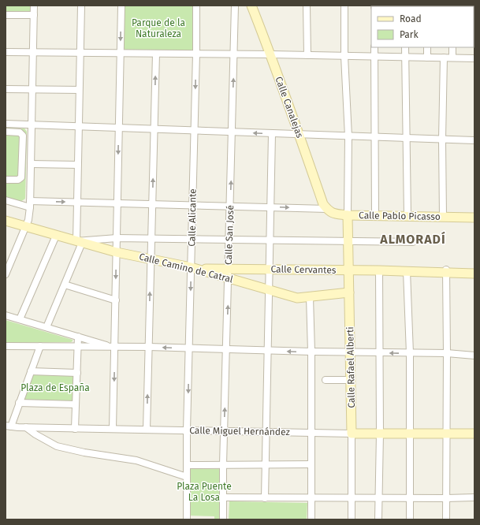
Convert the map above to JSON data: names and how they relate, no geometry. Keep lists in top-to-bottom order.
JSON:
{
  "streets": {
    "main road": [
      "Calle Canalejas",
      "Calle Pablo Picasso",
      "Calle Camino de Catral",
      "Calle Cervantes",
      "Calle Rafael Alberti",
      "Calle Miguel Hernández"
    ],
    "street": ["Calle Alicante", "Calle San José"]
  },
  "crossings": [
    ["Calle Canalejas", "Calle Pablo Picasso"],
    ["Calle Pablo Picasso", "Calle Rafael Alberti"],
    ["Calle Alicante", "Calle Camino de Catral"],
    ["Calle Alicante", "Calle Cervantes"],
    ["Calle Alicante", "Calle Miguel Hernández"],
    ["Calle San José", "Calle Camino de Catral"],
    ["Calle San José", "Calle Cervantes"],
    ["Calle San José", "Calle Miguel Hernández"],
    ["Calle Camino de Catral", "Calle Cervantes"],
    ["Calle Camino de Catral", "Calle Rafael Alberti"],
    ["Calle Cervantes", "Calle Rafael Alberti"],
    ["Calle Rafael Alberti", "Calle Miguel Hernández"]
  ],
  "districts": ["ALMORADÍ"],
  "parks": ["Parque de la Naturaleza", "Plaza de España", "Plaza Puente La Losa"],
  "legend": ["Road", "Park"]
}
